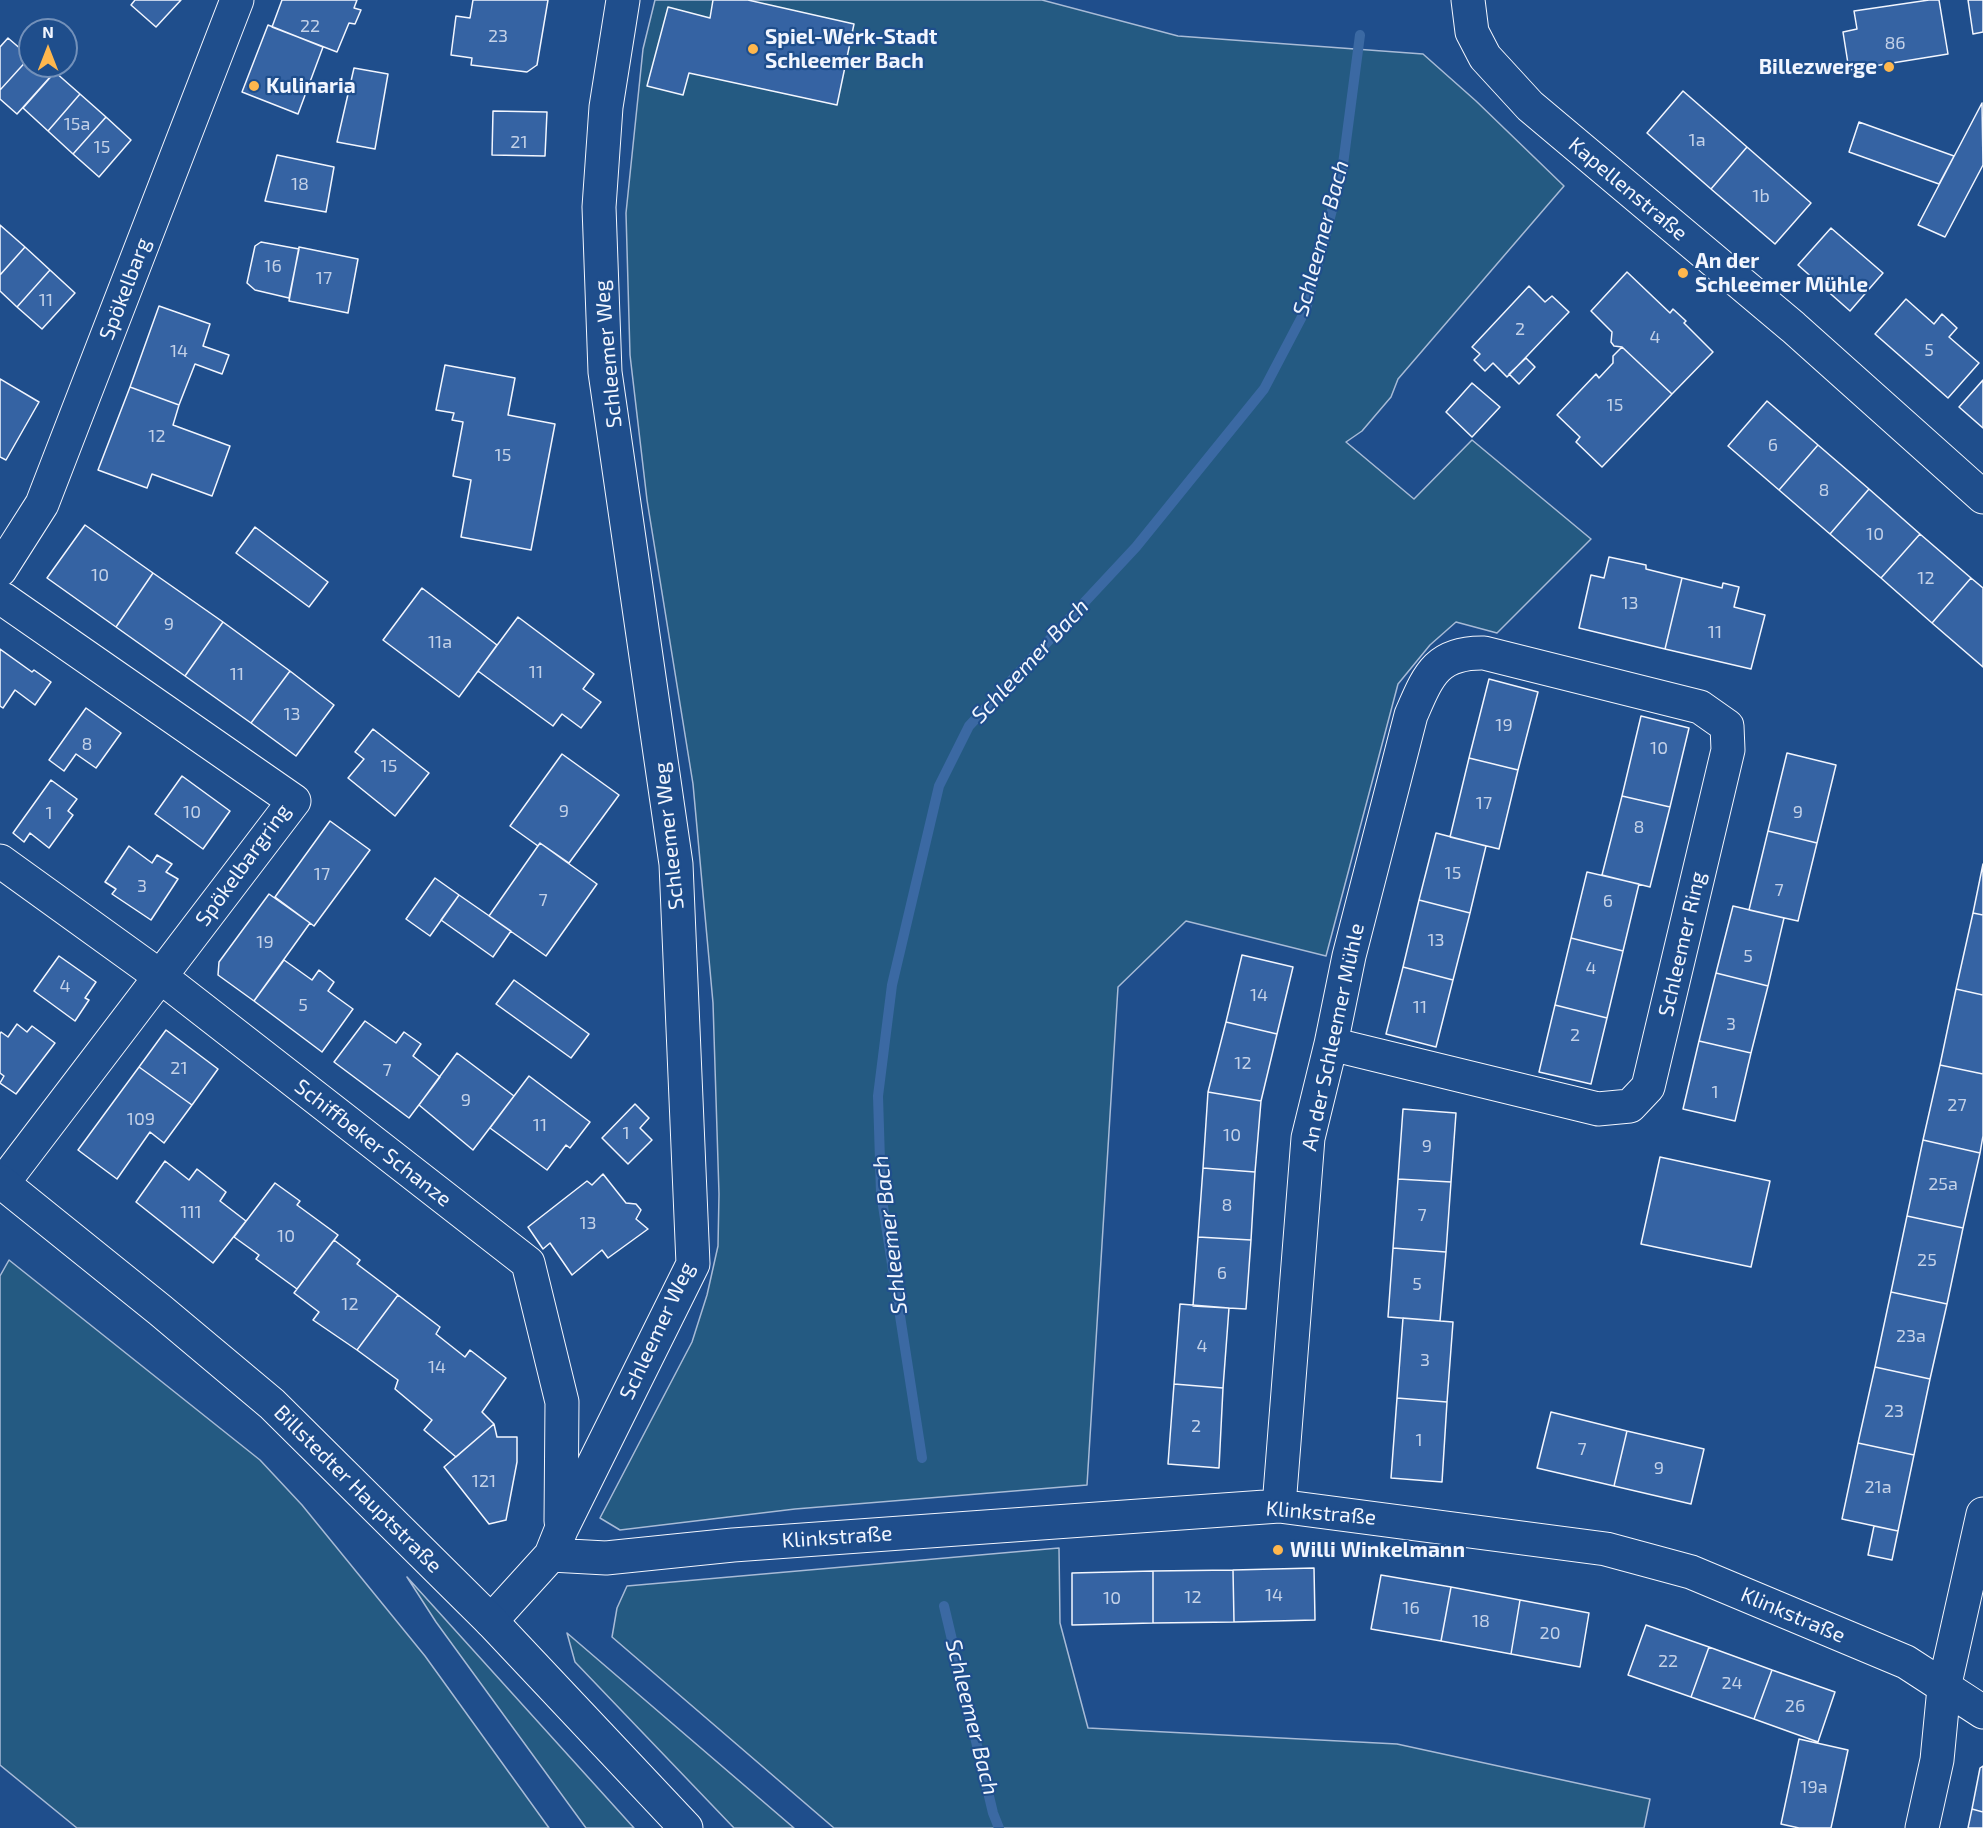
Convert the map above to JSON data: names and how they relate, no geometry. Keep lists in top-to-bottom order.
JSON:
{
  "streets": {
    "street": [
      "Kapellenstraße",
      "Spökelbarg",
      "Schleemer Weg",
      "Spökelbargring",
      "Schleemer Ring",
      "An der Schleemer Mühle",
      "Schiffbeker Schanze",
      "Billstedter Hauptstraße",
      "Klinkstraße"
    ]
  },
  "crossings": [
    ["Schleemer Weg", "Schiffbeker Schanze"],
    ["Schleemer Weg", "Billstedter Hauptstraße"],
    ["Schleemer Weg", "Klinkstraße"],
    ["Spökelbargring", "Schiffbeker Schanze"],
    ["Spökelbargring", "Billstedter Hauptstraße"],
    ["Schleemer Ring", "An der Schleemer Mühle"],
    ["An der Schleemer Mühle", "Klinkstraße"],
    ["Schiffbeker Schanze", "Klinkstraße"]
  ],
  "water": ["Schleemer Bach"],
  "places": [
    "Spiel-Werk-Stadt Schleemer Bach",
    "Billezwerge",
    "Kulinaria",
    "An der Schleemer Mühle",
    "Willi Winkelmann"
  ],
  "house_numbers": [
    "22",
    "23",
    "86",
    "15a",
    "1a",
    "21",
    "15",
    "18",
    "1b",
    "16",
    "17",
    "11",
    "2",
    "4",
    "5",
    "14",
    "15",
    "12",
    "6",
    "15",
    "8",
    "10",
    "10",
    "12",
    "13",
    "9",
    "11",
    "11a",
    "11",
    "11",
    "13",
    "19",
    "8",
    "10",
    "15",
    "17",
    "9",
    "10",
    "9",
    "1",
    "8",
    "15",
    "17",
    "3",
    "7",
    "7",
    "6",
    "13",
    "19",
    "5",
    "4",
    "4",
    "14",
    "5",
    "11",
    "3",
    "2",
    "12",
    "21",
    "7",
    "1",
    "9",
    "27",
    "109",
    "11",
    "1",
    "10",
    "9",
    "25a",
    "8",
    "111",
    "7",
    "13",
    "10",
    "25",
    "6",
    "5",
    "12",
    "23a",
    "4",
    "3",
    "14",
    "23",
    "2",
    "1",
    "7",
    "9",
    "121",
    "21a",
    "14",
    "12",
    "10",
    "16",
    "18",
    "20",
    "22",
    "24",
    "26",
    "19a"
  ],
  "north": "top"
}
